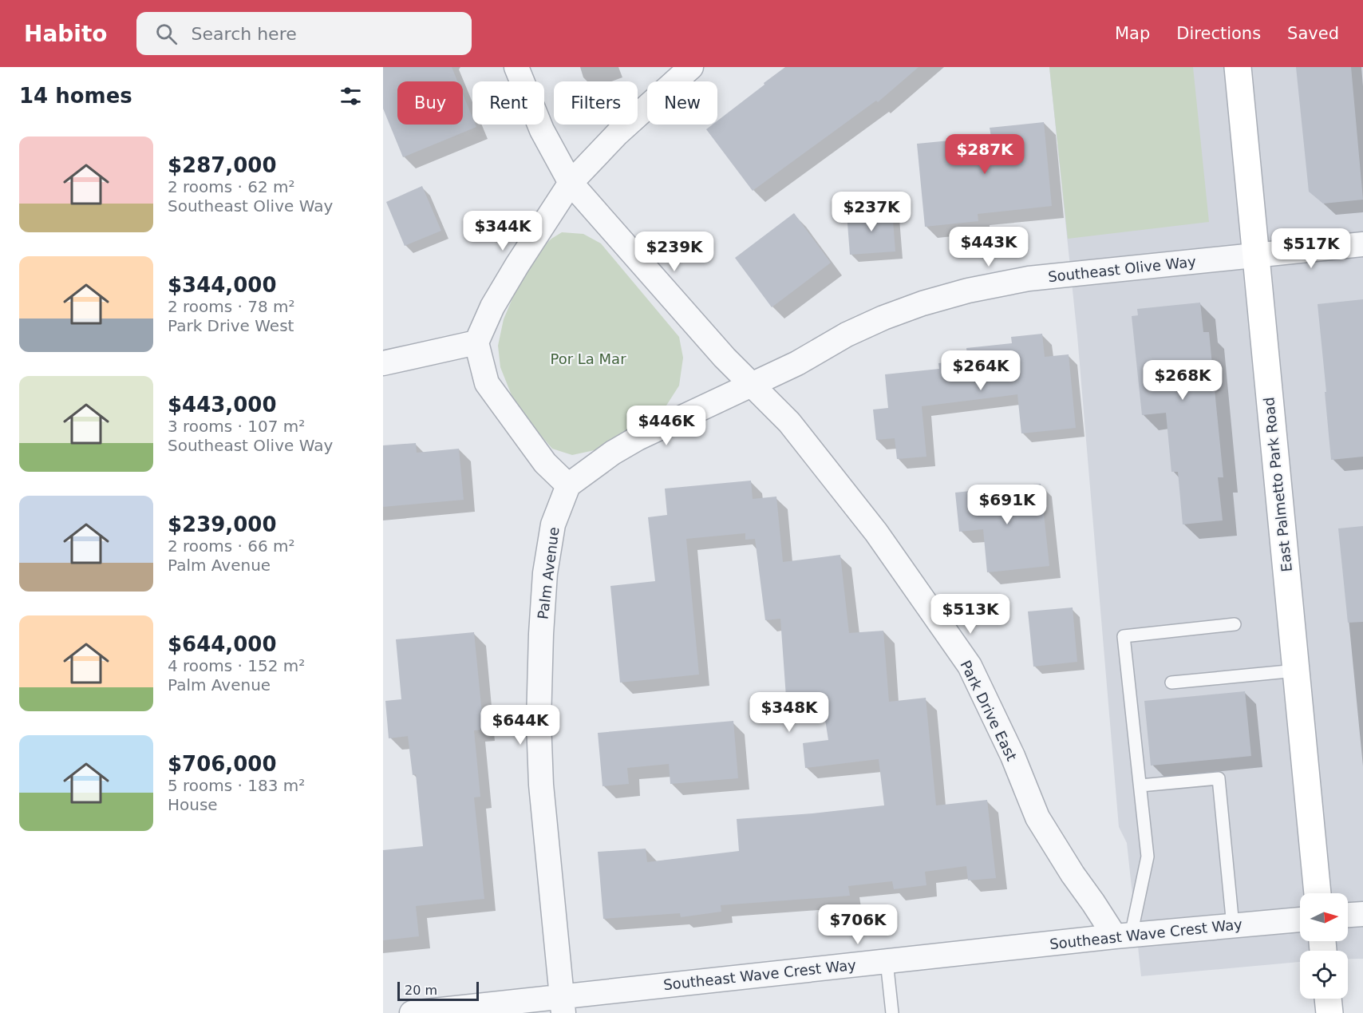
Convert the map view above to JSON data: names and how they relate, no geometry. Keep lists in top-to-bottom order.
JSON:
{
  "streets": {
    "main road": ["East Palmetto Park Road"],
    "street": [
      "Southeast Olive Way",
      "Palm Avenue",
      "Park Drive East",
      "Southeast Wave Crest Way"
    ]
  },
  "crossings": [
    ["Southeast Olive Way", "East Palmetto Park Road"],
    ["Southeast Olive Way", "Park Drive East"],
    ["Palm Avenue", "Southeast Wave Crest Way"],
    ["Park Drive East", "Southeast Wave Crest Way"]
  ],
  "parks": ["Por La Mar"],
  "scale_bar": "20 m",
  "north": "right",
  "page": {
    "header": "Habito",
    "search": "Search here",
    "nav": ["Map", "Directions", "Saved"],
    "heading": "14 homes",
    "chip": [
      "Buy",
      "Rent",
      "Filters",
      "New"
    ],
    "list": [
      {
        "name": "$287,000",
        "note": "2 rooms · 62 m² · Southeast Olive Way"
      },
      {
        "name": "$344,000",
        "note": "2 rooms · 78 m² · Park Drive West"
      },
      {
        "name": "$443,000",
        "note": "3 rooms · 107 m² · Southeast Olive Way"
      },
      {
        "name": "$239,000",
        "note": "2 rooms · 66 m² · Palm Avenue"
      },
      {
        "name": "$644,000",
        "note": "4 rooms · 152 m² · Palm Avenue"
      },
      {
        "name": "$706,000",
        "note": "5 rooms · 183 m² · House"
      }
    ],
    "price": [
      "$287K",
      "$237K",
      "$344K",
      "$443K",
      "$517K",
      "$239K",
      "$264K",
      "$268K",
      "$446K",
      "$691K",
      "$513K",
      "$348K",
      "$644K",
      "$706K"
    ],
    "scale": "20 m"
  }
}
